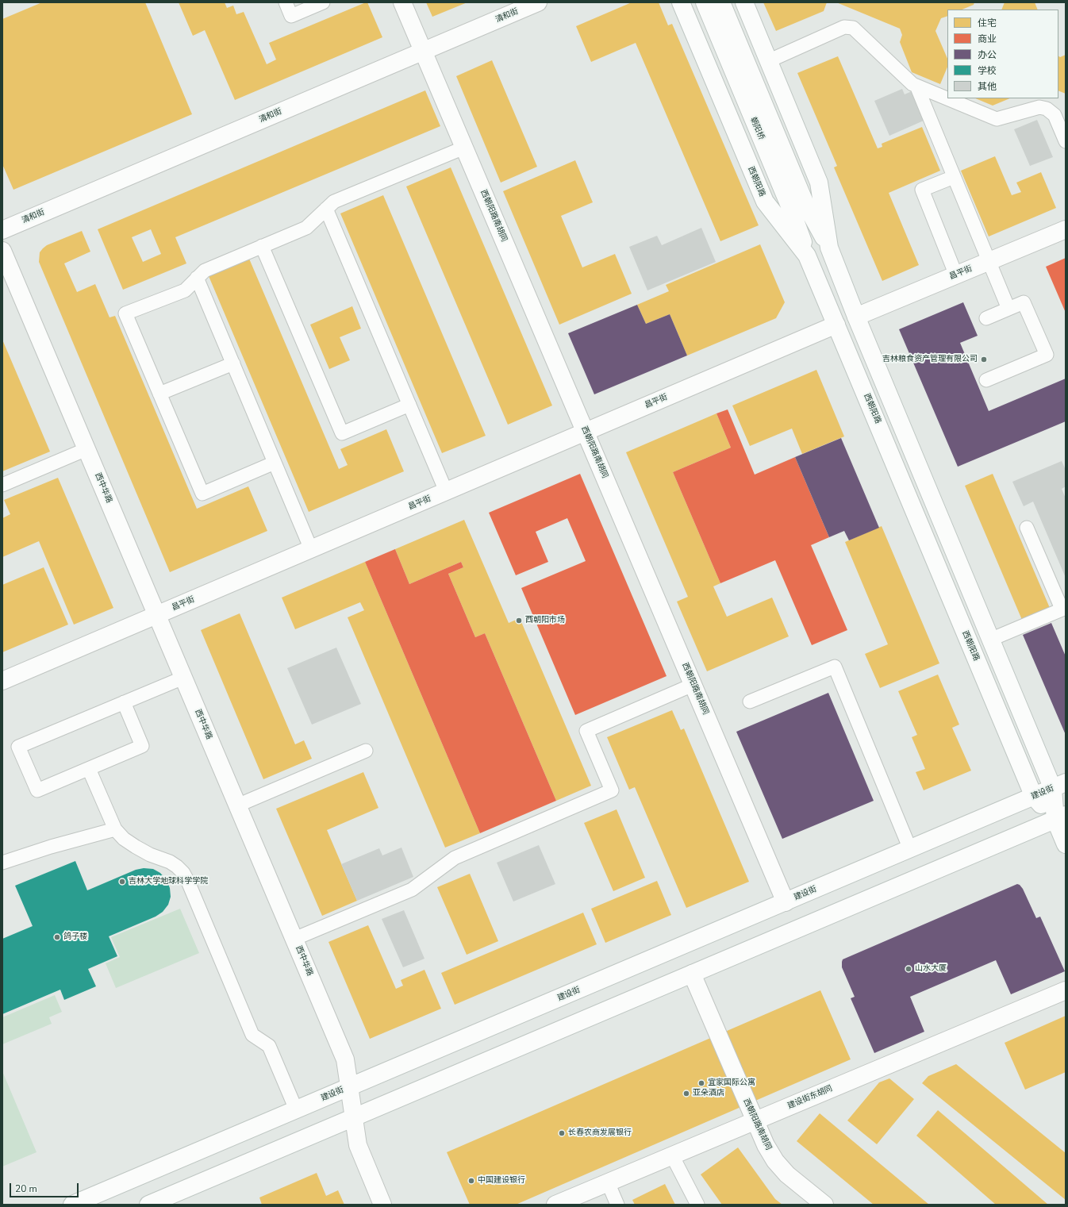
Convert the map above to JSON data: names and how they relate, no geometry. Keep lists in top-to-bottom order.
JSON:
{
  "streets": {
    "street": [
      "清和街",
      "朝阳桥",
      "西朝阳路",
      "西朝阳路南胡同",
      "昌平街",
      "西中华路",
      "建设街",
      "建设街东胡同"
    ]
  },
  "crossings": [
    ["清和街", "西朝阳路南胡同"],
    ["朝阳桥", "西朝阳路"],
    ["西朝阳路", "昌平街"],
    ["西朝阳路", "建设街"],
    ["西朝阳路南胡同", "昌平街"],
    ["西朝阳路南胡同", "建设街"],
    ["西朝阳路南胡同", "建设街东胡同"],
    ["昌平街", "西中华路"],
    ["西中华路", "建设街"]
  ],
  "places": [
    "吉林粮食资产管理有限公司",
    "西朝阳市场",
    "吉林大学地球科学学院",
    "鸽子楼",
    "山水大厦",
    "宜家国际公寓",
    "亚朵酒店",
    "长春农商发展银行",
    "中国建设银行"
  ],
  "legend": [
    "住宅",
    "商业",
    "办公",
    "学校",
    "其他"
  ],
  "scale_bar": "20 m"
}
